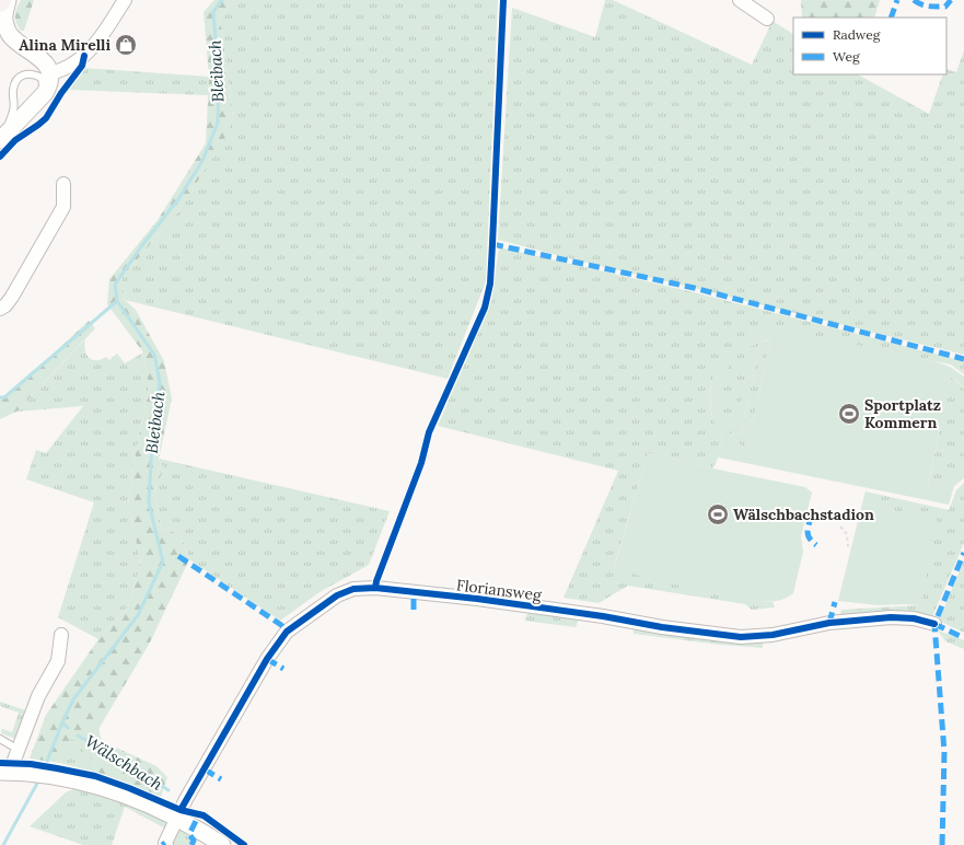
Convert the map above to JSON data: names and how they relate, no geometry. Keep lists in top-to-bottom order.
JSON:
{
  "streets": {
    "street": ["Floriansweg"]
  },
  "water": ["Bleibach", "Wälschbach"],
  "places": {
    "shop": ["Alina Mirelli"],
    "sports": ["Sportplatz Kommern", "Wälschbachstadion"]
  },
  "legend": ["Radweg", "Weg"]
}
